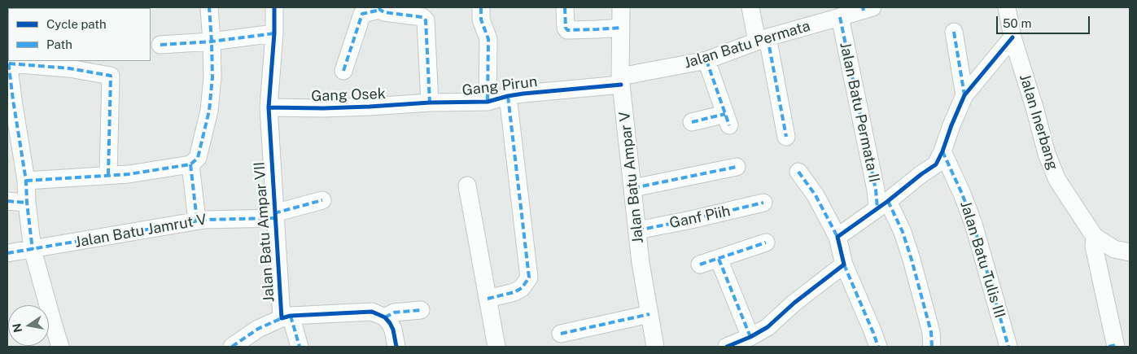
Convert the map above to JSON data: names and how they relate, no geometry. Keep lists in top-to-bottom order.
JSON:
{
  "streets": {
    "street": [
      "Jalan Batu Permata",
      "Gang Pirun",
      "Gang Osek",
      "Jalan Batu Permata II",
      "Jalan Inerbang",
      "Jalan Batu Ampar V",
      "Ganf Piih",
      "Jalan Batu Jamrut V",
      "Jalan Batu Ampar VII",
      "Jalan Batu Tulis III"
    ]
  },
  "crossings": [
    ["Jalan Batu Permata", "Gang Pirun"],
    ["Jalan Batu Permata", "Jalan Batu Permata II"],
    ["Jalan Batu Permata", "Jalan Batu Ampar V"],
    ["Gang Pirun", "Gang Osek"],
    ["Gang Pirun", "Jalan Batu Ampar V"],
    ["Gang Osek", "Jalan Batu Ampar VII"],
    ["Jalan Batu Ampar V", "Ganf Piih"],
    ["Jalan Batu Jamrut V", "Jalan Batu Ampar VII"]
  ],
  "legend": ["Cycle path", "Path"],
  "scale_bar": "50 m",
  "north": "left"
}
